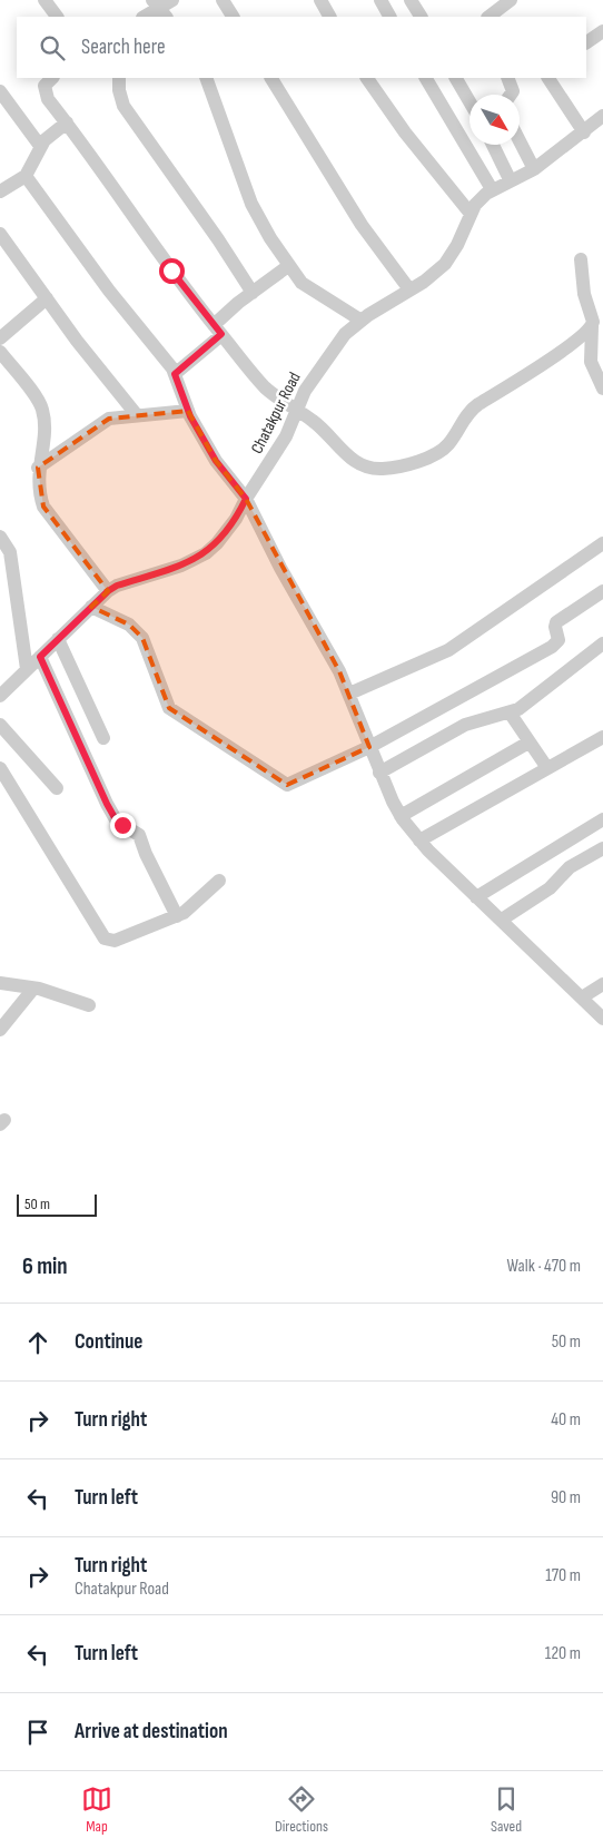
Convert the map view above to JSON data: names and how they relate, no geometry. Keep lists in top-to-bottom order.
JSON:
{
  "streets": {
    "street": ["Chatakpur Road"]
  },
  "scale_bar": "50 m",
  "north": "bottom right",
  "page": {
    "search": "Search here",
    "scale": "50 m",
    "heading": ["6 min", "Walk · 470 m"],
    "list": [
      ["Continue", "50 m"],
      ["Turn right", "40 m"],
      ["Turn left", "90 m"],
      ["Turn right", "Chatakpur Road", "170 m"],
      ["Turn left", "120 m"],
      "Arrive at destination"
    ],
    "nav": ["Map", "Directions", "Saved"]
  }
}
